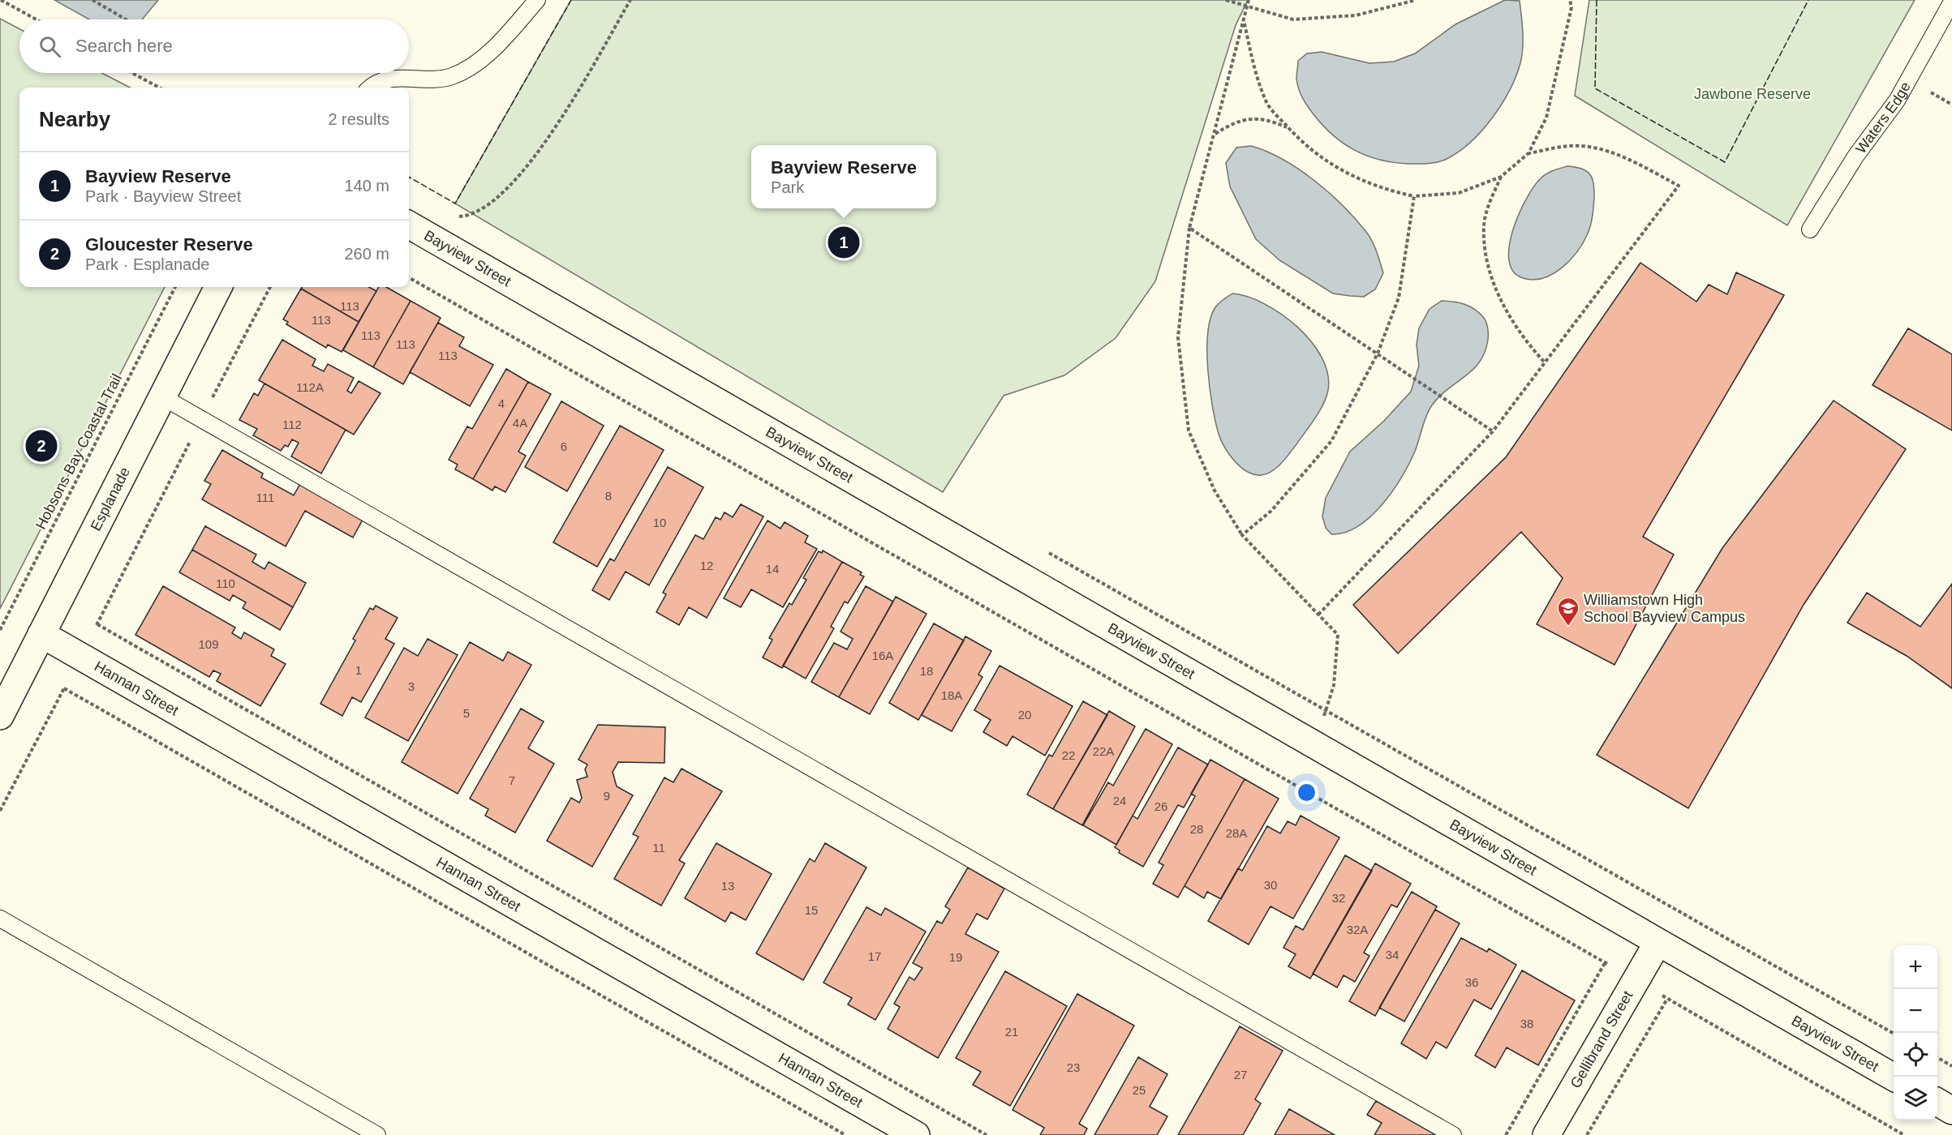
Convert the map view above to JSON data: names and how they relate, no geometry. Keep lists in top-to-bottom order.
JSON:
{
  "streets": {
    "street": [
      "Bayview Street",
      "Esplanade",
      "Hannan Street",
      "Gellibrand Street"
    ],
    "lane": ["Waters Edge"],
    "path": ["Hobsons Bay Coastal Trail"]
  },
  "crossings": [
    ["Bayview Street", "Gellibrand Street"],
    ["Esplanade", "Hannan Street"]
  ],
  "parks": ["Jawbone Reserve"],
  "places": {
    "school or university": ["Williamstown High School Bayview Campus"]
  },
  "house_numbers": [
    "113",
    "113",
    "113",
    "113",
    "113",
    "112A",
    "4",
    "4A",
    "112",
    "6",
    "8",
    "111",
    "10",
    "12",
    "14",
    "110",
    "109",
    "16A",
    "1",
    "18",
    "3",
    "18A",
    "5",
    "20",
    "22A",
    "22",
    "7",
    "9",
    "24",
    "26",
    "28",
    "28A",
    "11",
    "30",
    "13",
    "32",
    "15",
    "32A",
    "34",
    "17",
    "19",
    "36",
    "38",
    "21",
    "23",
    "27",
    "25"
  ],
  "page": {
    "search": "Search here",
    "heading": ["Nearby", "2 results"],
    "popup": ["Bayview Reserve", "Park"],
    "list": [
      {
        "mark": "1",
        "name": "Bayview Reserve",
        "note": "Park · Bayview Street",
        "value": "140 m"
      },
      {
        "mark": "2",
        "name": "Gloucester Reserve",
        "note": "Park · Esplanade",
        "value": "260 m"
      }
    ],
    "pins": ["1", "2"],
    "map_buttons": ["+", "−"]
  }
}
